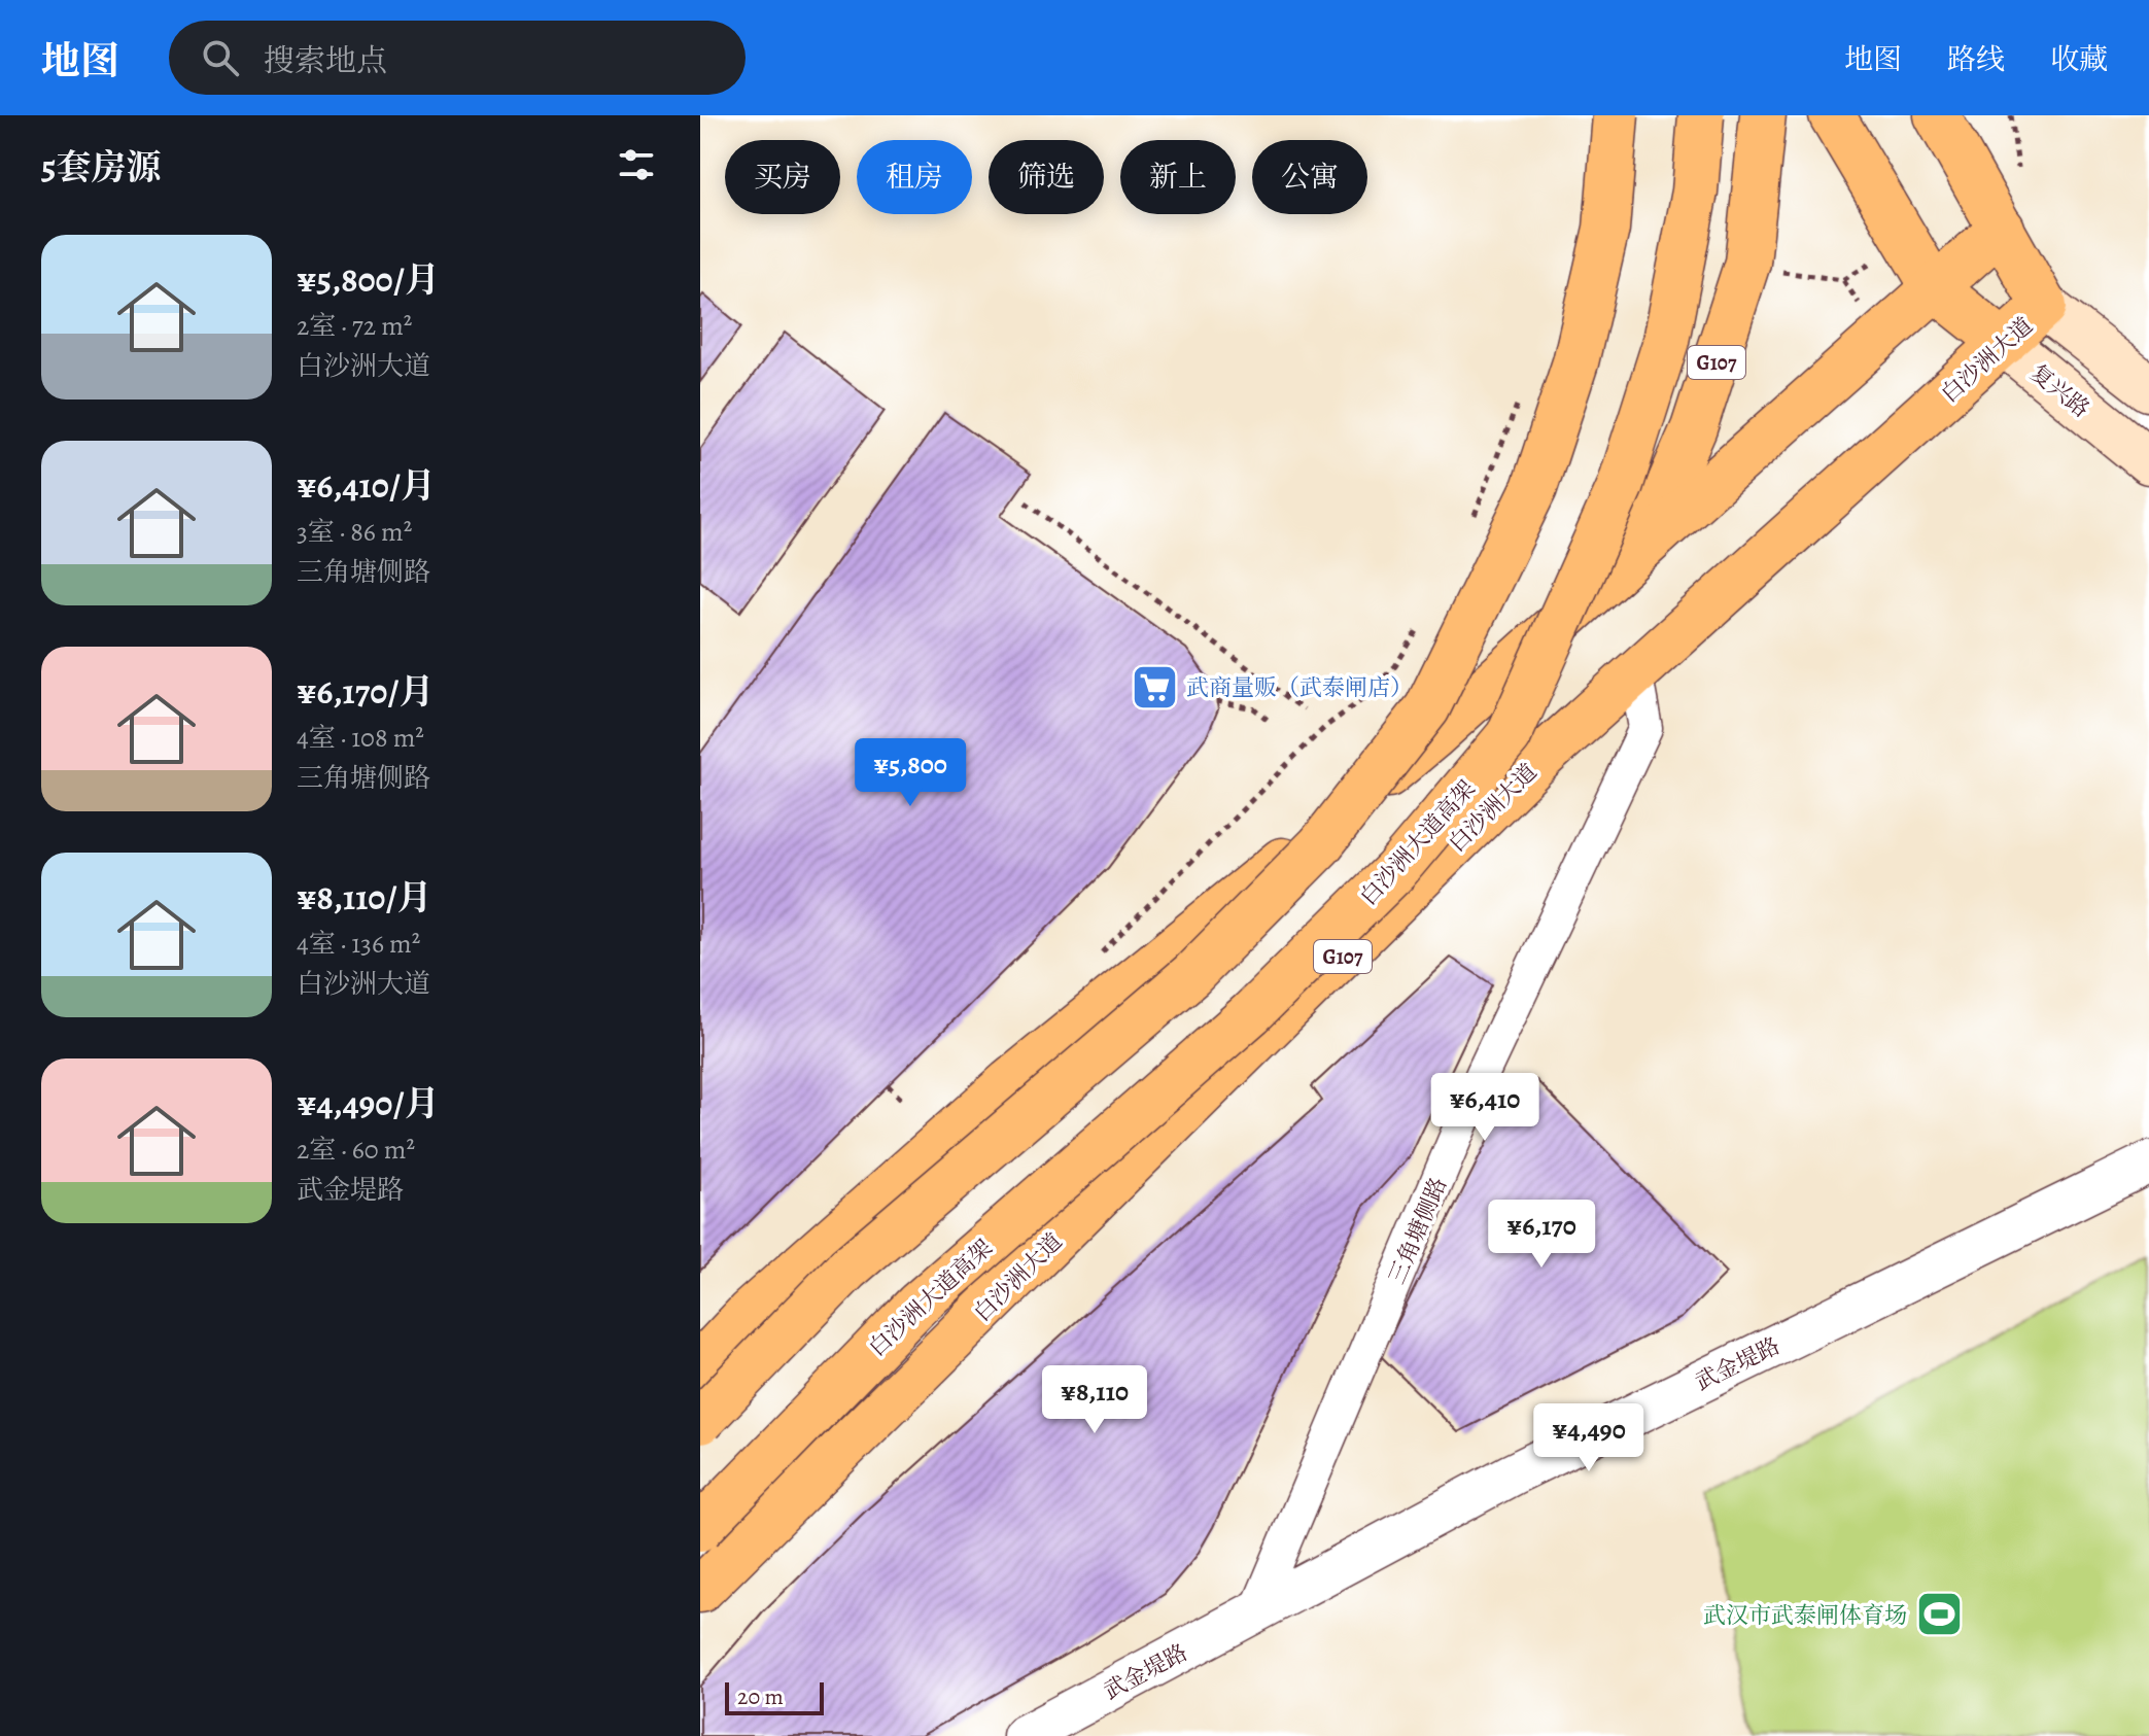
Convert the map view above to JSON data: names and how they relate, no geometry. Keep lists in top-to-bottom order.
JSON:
{
  "streets": {
    "main road": [
      "白沙洲大道",
      "G107",
      "复兴路",
      "白沙洲大道高架"
    ],
    "street": ["三角塘侧路", "武金堤路"]
  },
  "crossings": [
    ["白沙洲大道", "复兴路"],
    ["白沙洲大道", "三角塘侧路"],
    ["G107", "复兴路"],
    ["三角塘侧路", "武金堤路"]
  ],
  "places": {
    "supermarket": ["武商量贩（武泰闸店）"],
    "sports": ["武汉市武泰闸体育场"]
  },
  "scale_bar": "20 m",
  "page": {
    "header": "地图",
    "search": "搜索地点",
    "nav": ["地图", "路线", "收藏"],
    "heading": "5套房源",
    "chip": [
      "买房",
      "租房",
      "筛选",
      "新上",
      "公寓"
    ],
    "list": [
      {
        "name": "¥5,800/月",
        "note": "2室 · 72 m² · 白沙洲大道"
      },
      {
        "name": "¥6,410/月",
        "note": "3室 · 86 m² · 三角塘侧路"
      },
      {
        "name": "¥6,170/月",
        "note": "4室 · 108 m² · 三角塘侧路"
      },
      {
        "name": "¥8,110/月",
        "note": "4室 · 136 m² · 白沙洲大道"
      },
      {
        "name": "¥4,490/月",
        "note": "2室 · 60 m² · 武金堤路"
      }
    ],
    "price": [
      "¥5,800",
      "¥6,410",
      "¥6,170",
      "¥8,110",
      "¥4,490"
    ],
    "scale": "20 m"
  }
}
